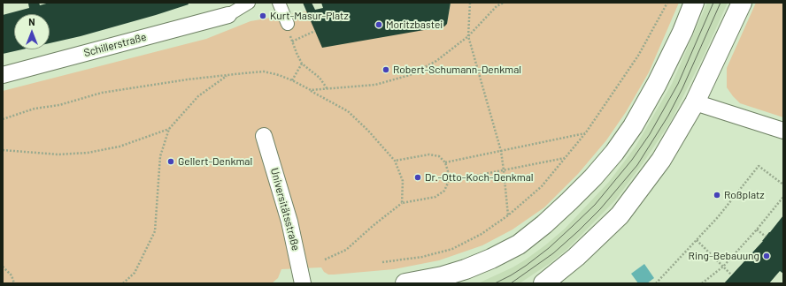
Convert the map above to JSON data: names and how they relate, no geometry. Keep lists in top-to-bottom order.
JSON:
{
  "streets": {
    "street": ["Schillerstraße", "Universitätsstraße"]
  },
  "places": [
    "Kurt-Masur-Platz",
    "Moritzbastei",
    "Robert-Schumann-Denkmal",
    "Gellert-Denkmal",
    "Dr.-Otto-Koch-Denkmal",
    "Roßplatz",
    "Ring-Bebauung"
  ],
  "north": "top"
}
